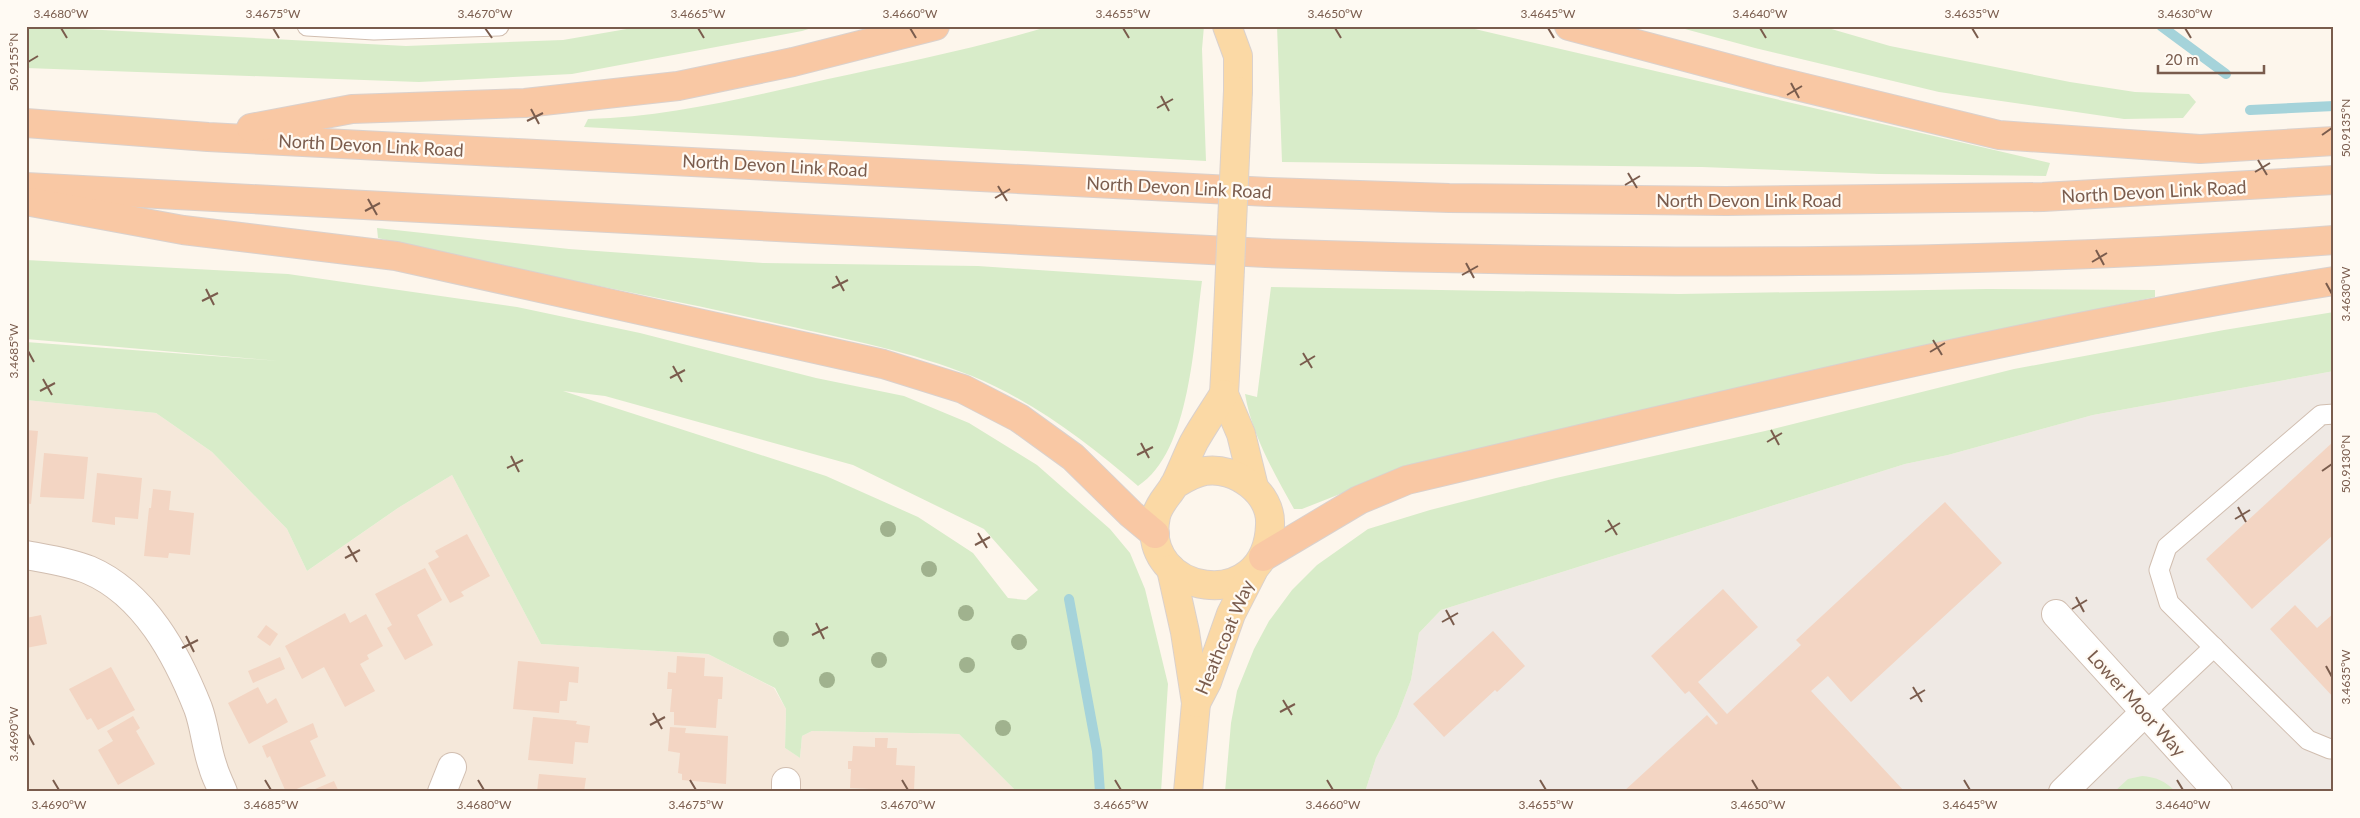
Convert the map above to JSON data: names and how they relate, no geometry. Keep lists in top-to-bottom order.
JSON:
{
  "streets": {
    "highway": ["North Devon Link Road"],
    "main road": ["Heathcoat Way"],
    "street": ["Lower Moor Way"]
  },
  "scale_bar": "20 m",
  "coordinates": [
    "3.4680°W",
    "3.4675°W",
    "3.4670°W",
    "3.4665°W",
    "3.4660°W",
    "3.4655°W",
    "3.4650°W",
    "3.4645°W",
    "3.4640°W",
    "3.4635°W",
    "3.4630°W",
    "50.9155°N",
    "50.9135°N",
    "3.4685°W",
    "50.9130°N",
    "3.4690°W"
  ]
}
